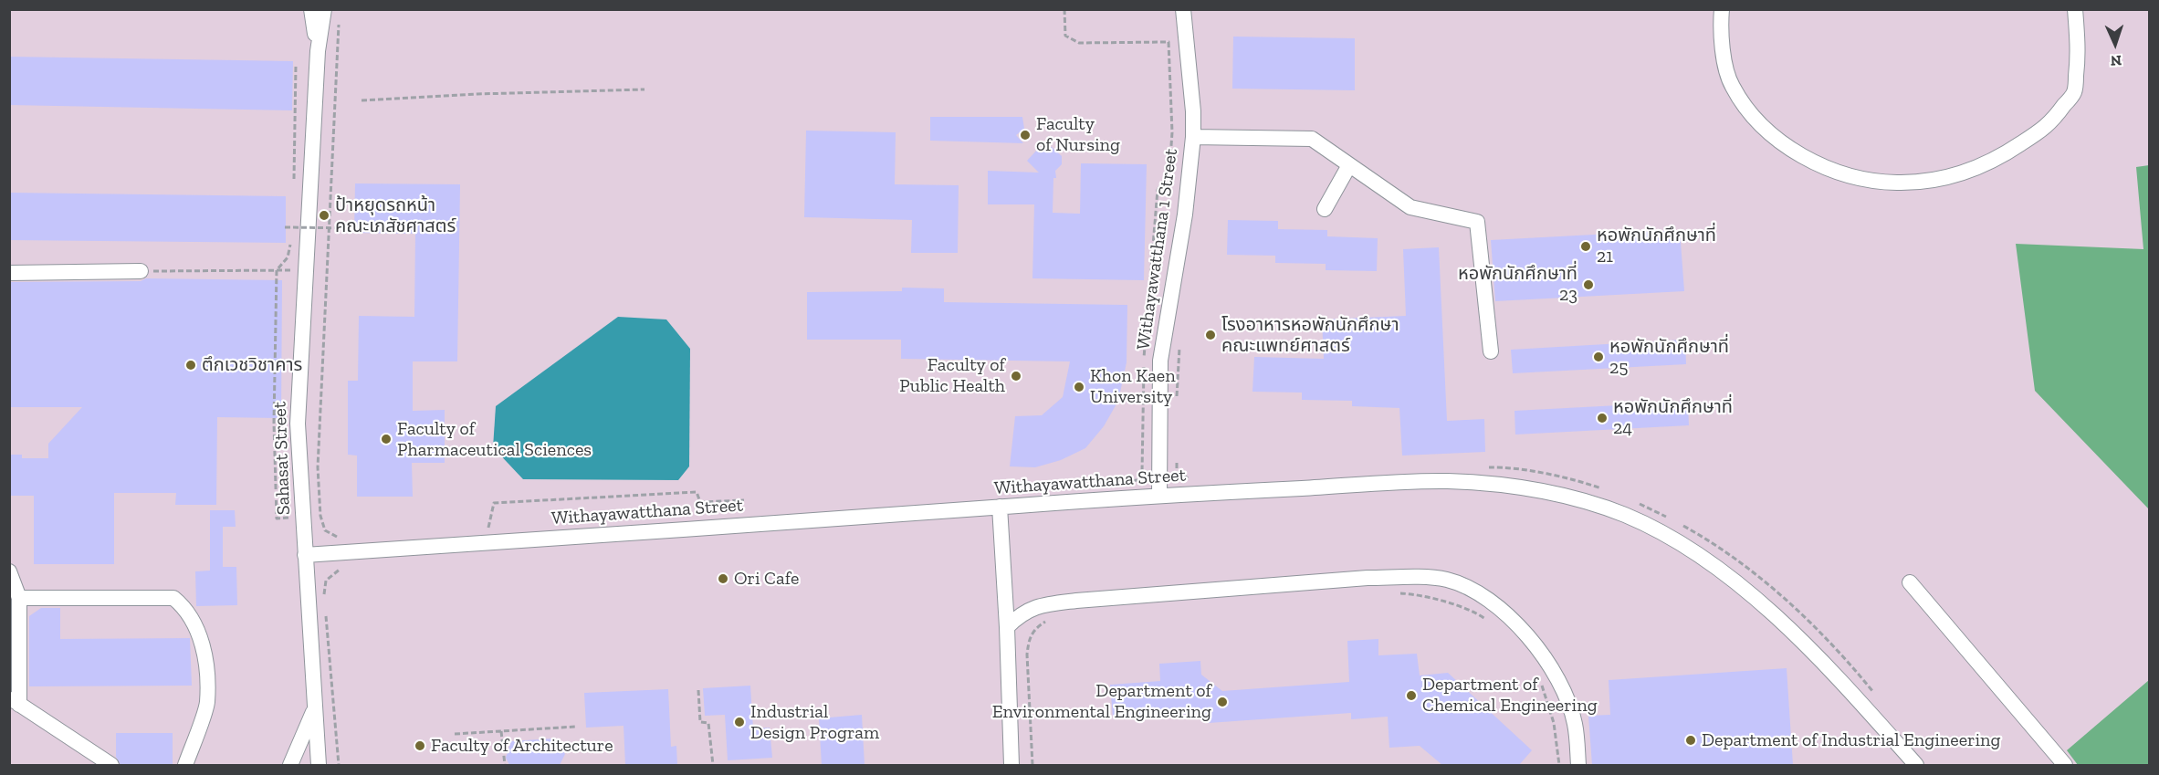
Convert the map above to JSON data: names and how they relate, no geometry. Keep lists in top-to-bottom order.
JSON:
{
  "streets": {
    "street": ["Withayawatthana 1 Street", "Sahasat Street", "Withayawatthana Street"]
  },
  "crossings": [
    ["Withayawatthana 1 Street", "Withayawatthana Street"],
    ["Sahasat Street", "Withayawatthana Street"]
  ],
  "places": [
    "Faculty of Nursing",
    "ป้าหยุดรถหน้า คณะเภสัชศาสตร์",
    "หอพักนักศึกษาที่ 21",
    "หอพักนักศึกษาที่ 23",
    "โรงอาหารหอพักนักศึกษา คณะแพทย์ศาสตร์",
    "หอพักนักศึกษาที่ 25",
    "ตึกเวชวิชาคาร",
    "Faculty of Public Health",
    "Khon Kaen University",
    "หอพักนักศึกษาที่ 24",
    "Faculty of Pharmaceutical Sciences",
    "Ori Cafe",
    "Department of Chemical Engineering",
    "Department of Environmental Engineering",
    "Industrial Design Program",
    "Department of Industrial Engineering",
    "Faculty of Architecture"
  ],
  "north": "bottom"
}
